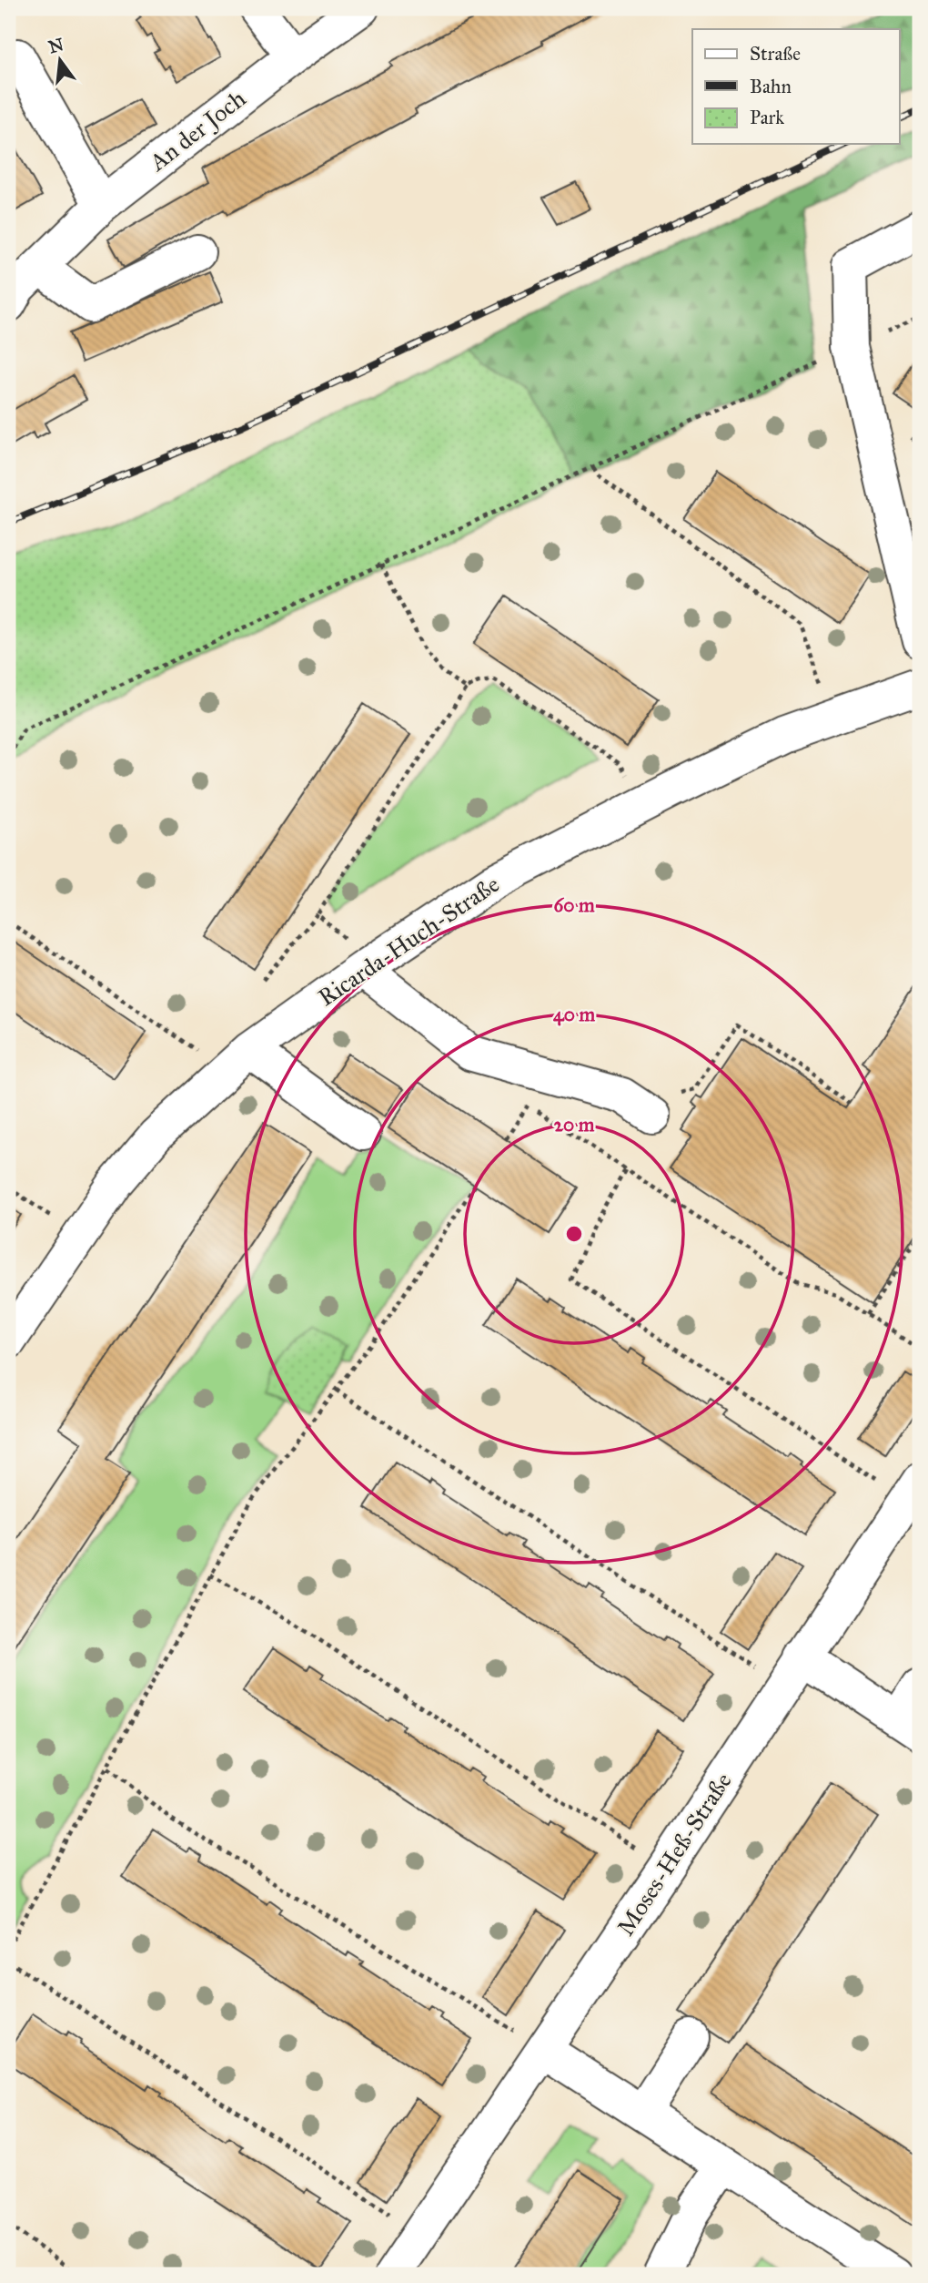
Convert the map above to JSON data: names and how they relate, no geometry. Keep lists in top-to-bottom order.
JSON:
{
  "streets": {
    "street": ["An der Joch", "Ricarda-Huch-Straße", "Moses-Heß-Straße"]
  },
  "legend": ["Straße", "Bahn", "Park"],
  "north": "top",
  "rings": ["60 m", "40 m", "20 m"]
}
